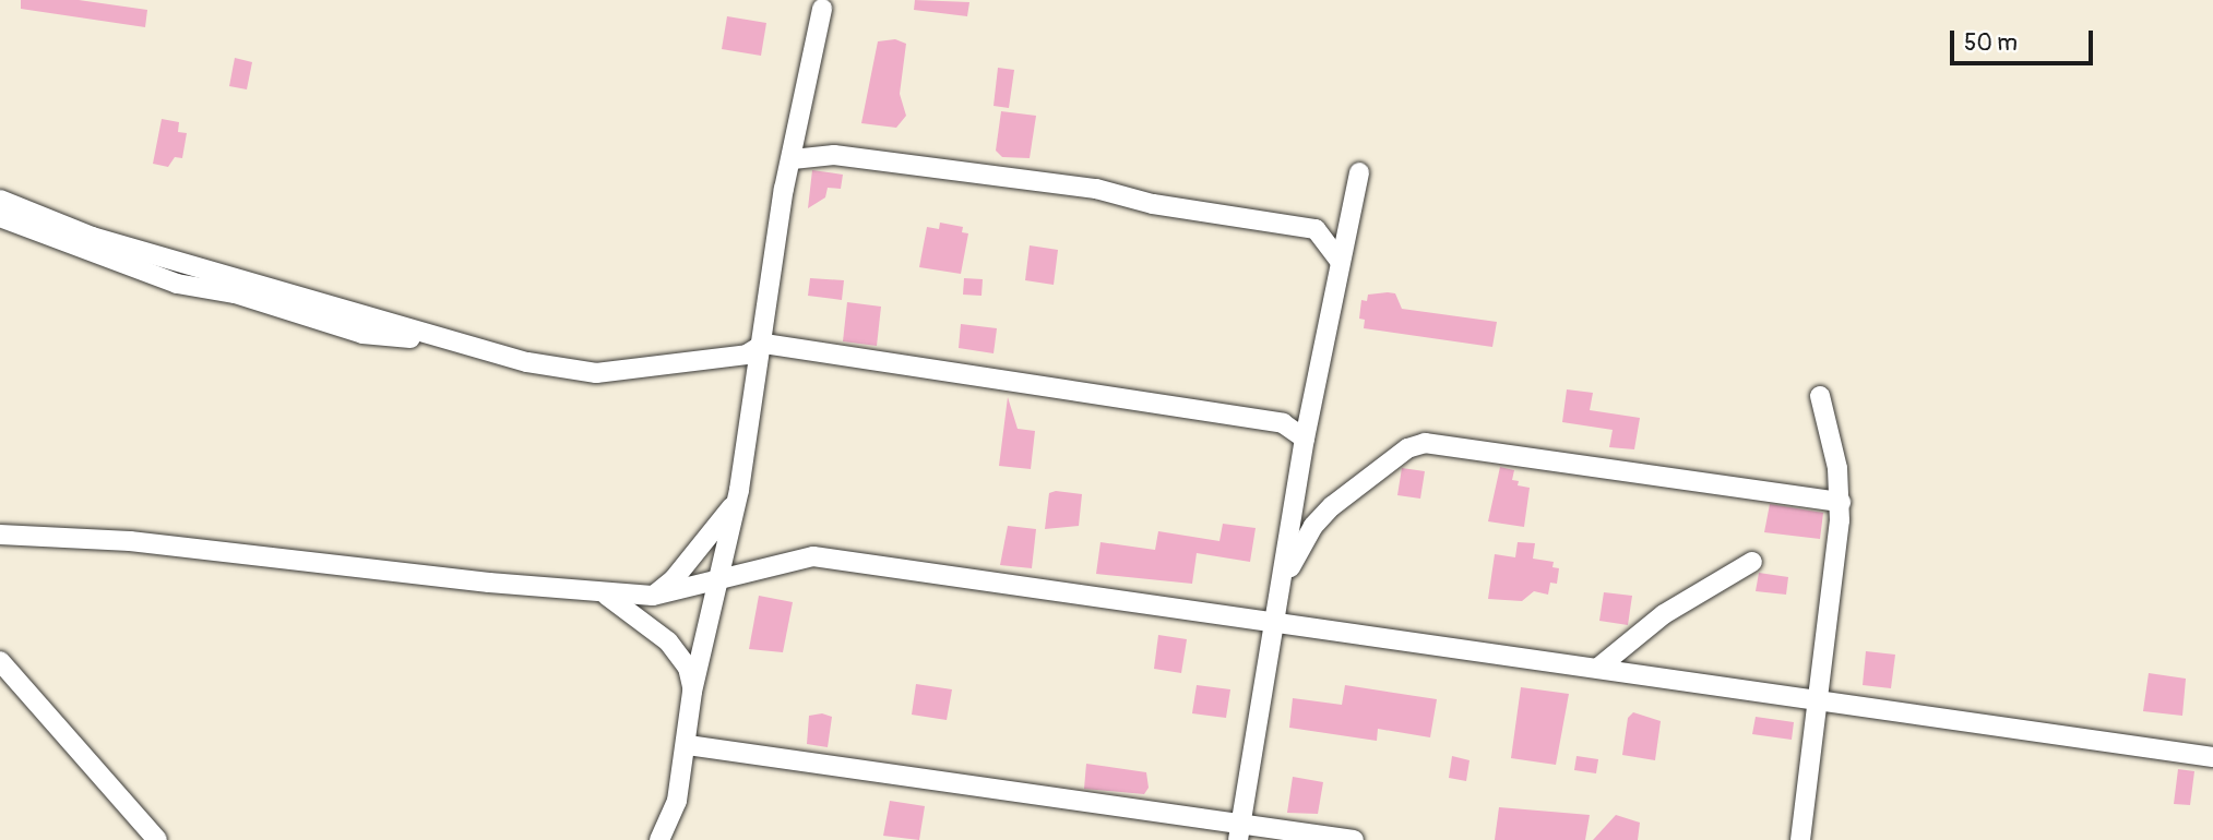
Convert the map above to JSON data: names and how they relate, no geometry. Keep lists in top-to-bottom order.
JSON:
{
  "scale_bar": "50 m"
}
